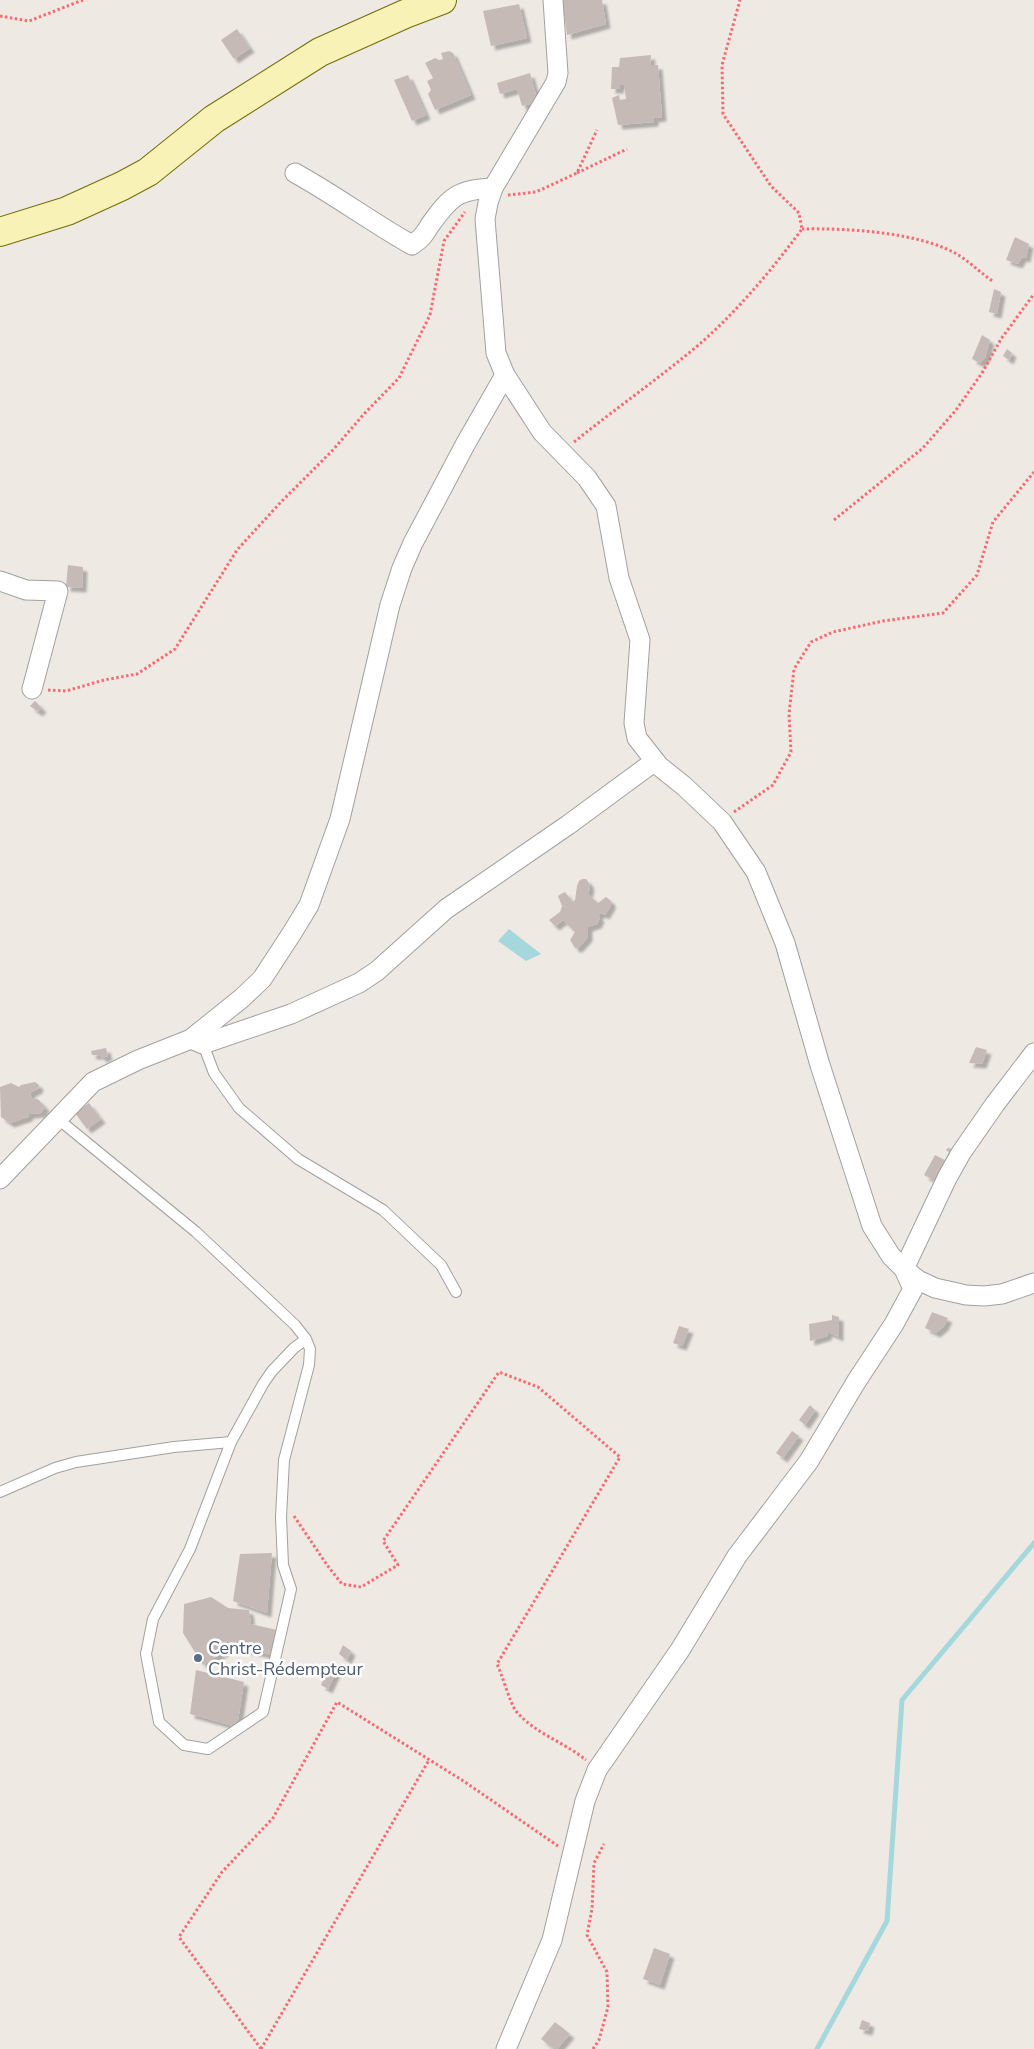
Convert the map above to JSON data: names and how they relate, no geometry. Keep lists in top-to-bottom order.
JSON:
{
  "places": ["Centre Christ-Rédempteur"]
}
